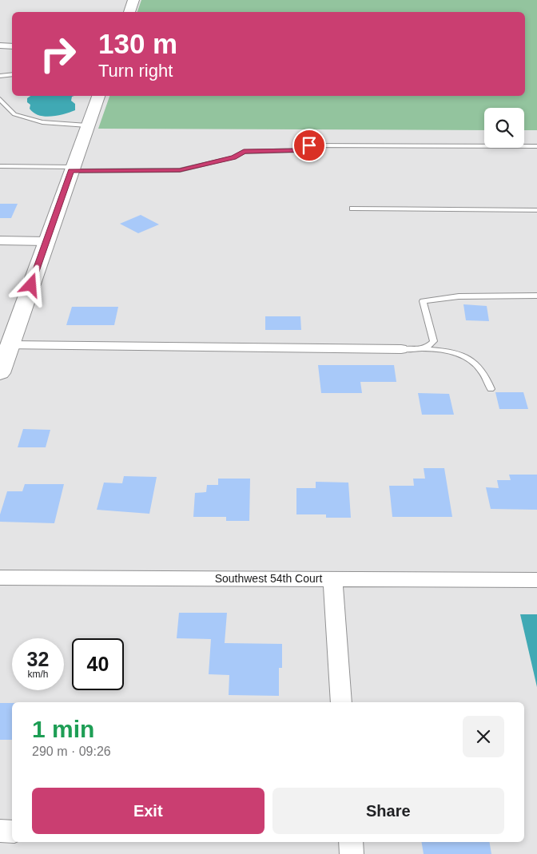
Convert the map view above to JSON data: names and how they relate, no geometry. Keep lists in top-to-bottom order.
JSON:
{
  "streets": {
    "street": ["Southwest 54th Court"]
  },
  "page": {
    "turn": ["130 m", "Turn right"],
    "speed": "32 km/h",
    "limit": "40",
    "heading": ["1 min", "290 m · 09:26"],
    "buttons": ["Exit", "Share"]
  }
}
